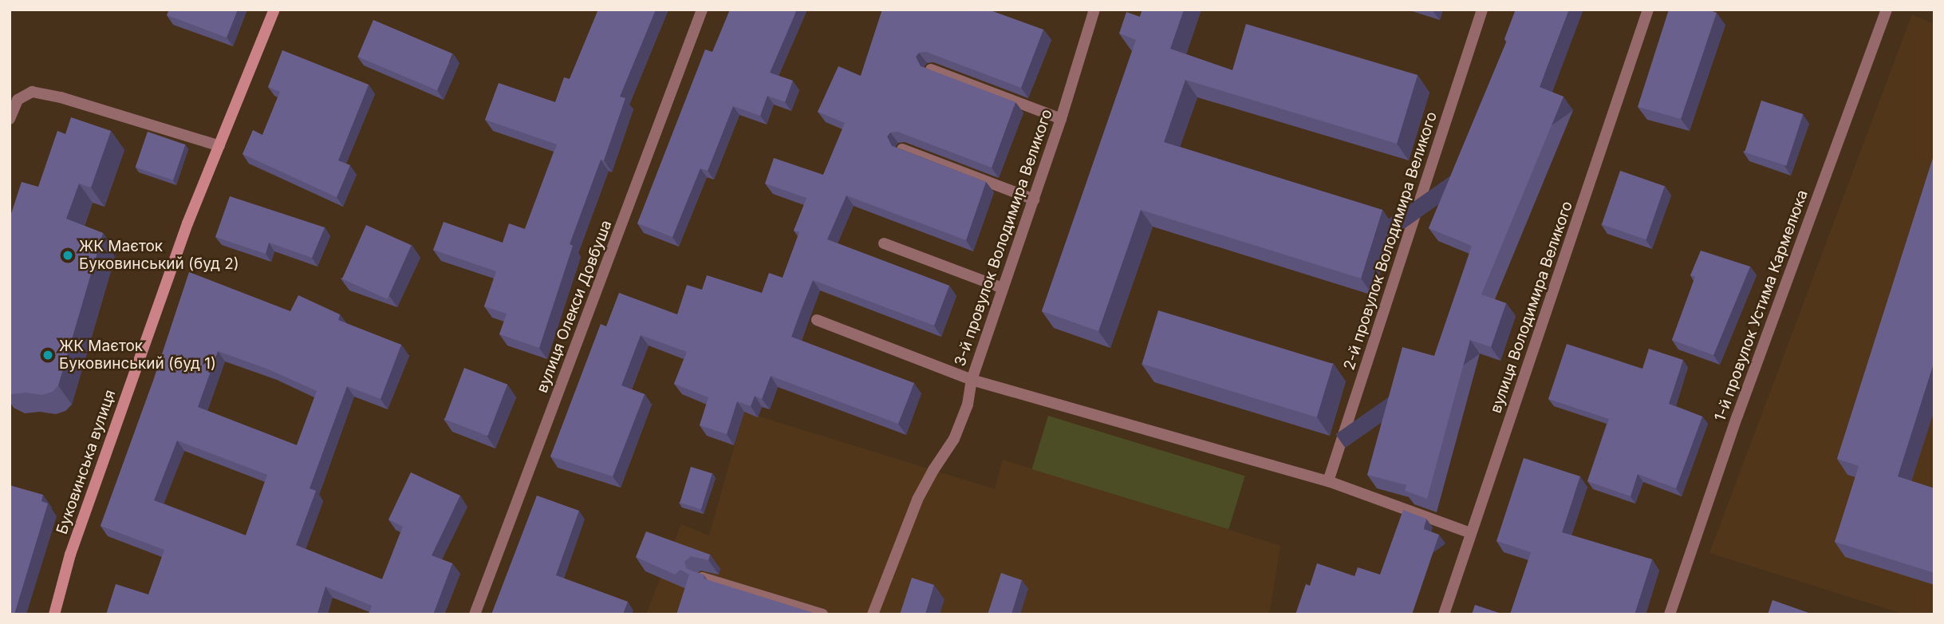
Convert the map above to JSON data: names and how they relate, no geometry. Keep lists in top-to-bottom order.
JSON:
{
  "streets": {
    "street": [
      "3-й провулок Володимира Великого",
      "2-й провулок Володимира Великого",
      "1-й провулок Устима Кармелюка",
      "вулиця Олекси Довбуша",
      "вулиця Володимира Великого",
      "Буковинська вулиця"
    ]
  },
  "places": ["ЖК Маєток Буковинський (буд 2)", "ЖК Маєток Буковинський (буд 1)"]
}
